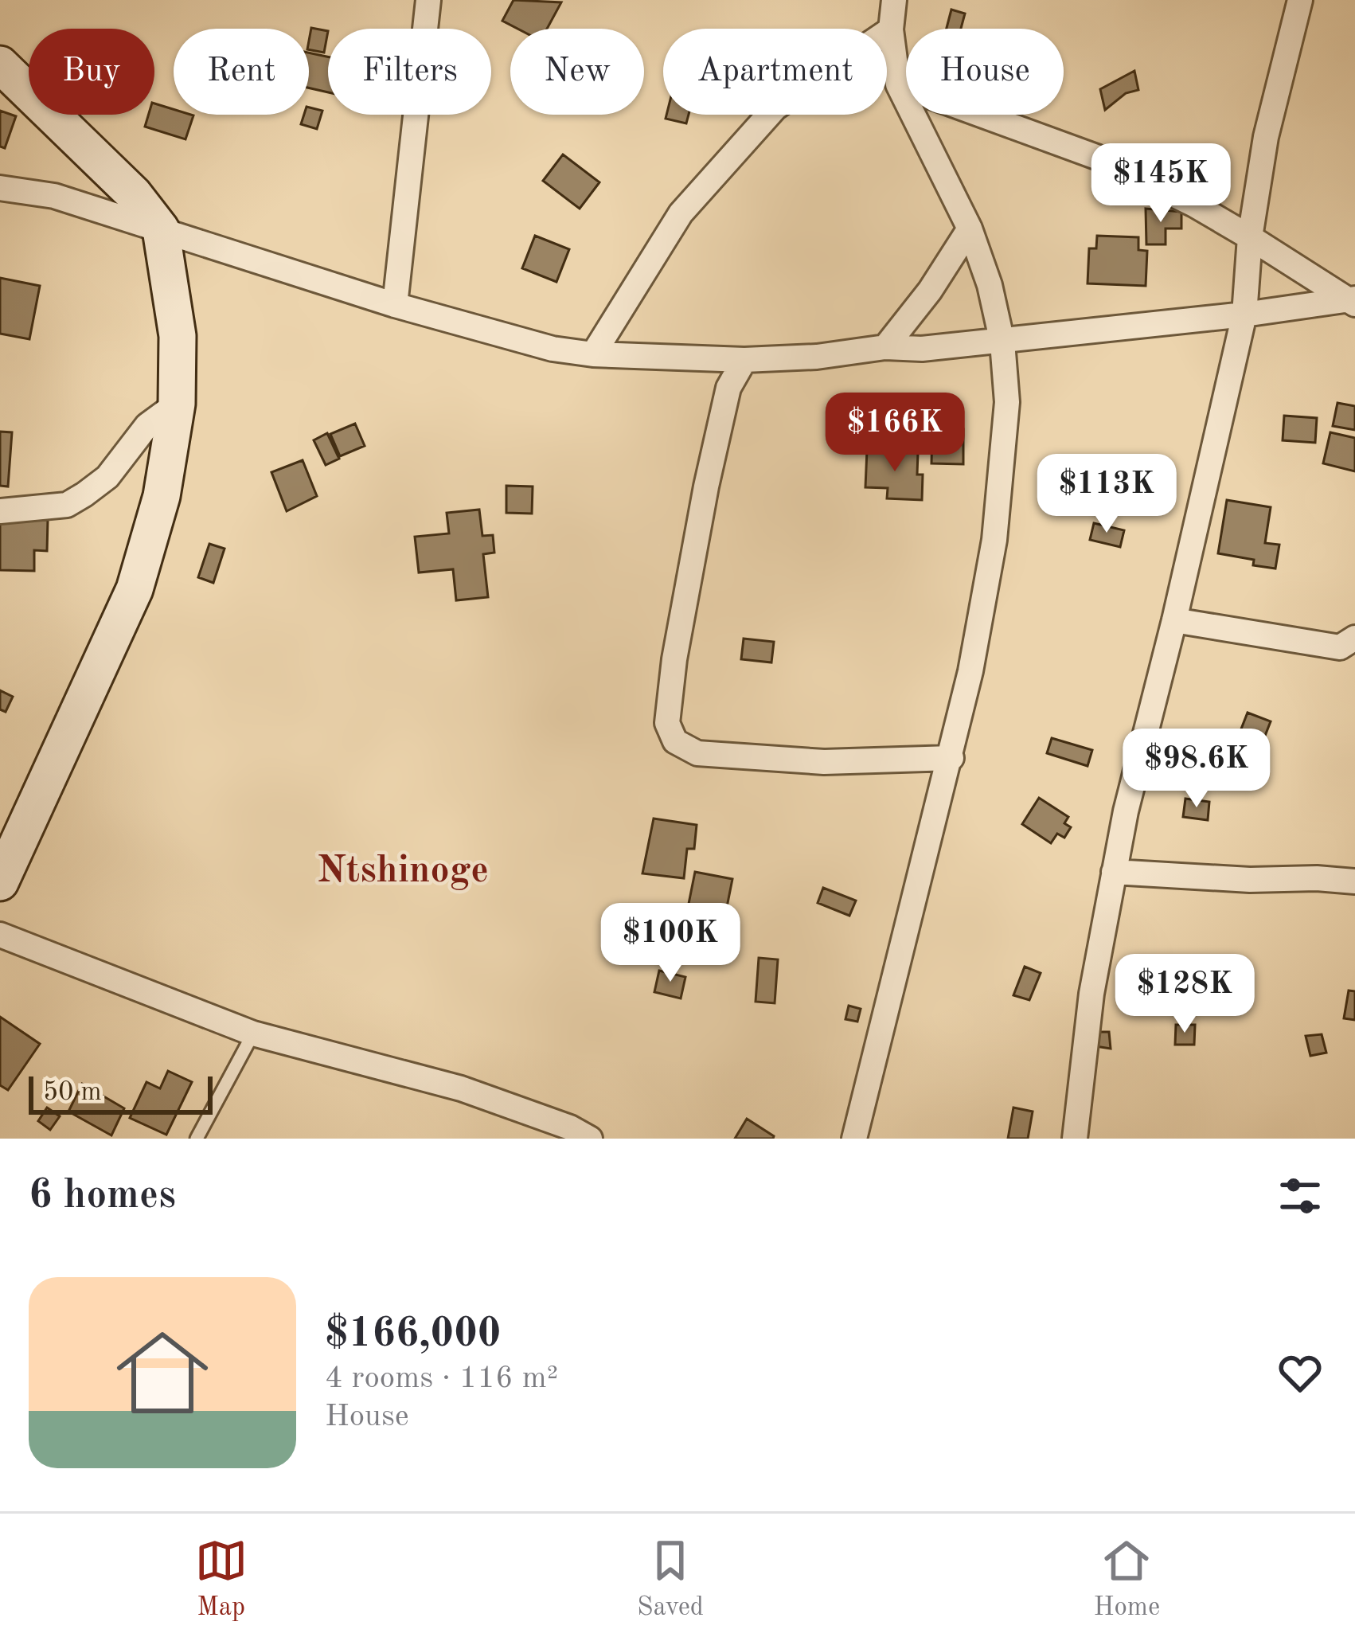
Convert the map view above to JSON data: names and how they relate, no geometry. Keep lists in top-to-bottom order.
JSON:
{
  "districts": ["Ntshinoge"],
  "scale_bar": "50 m",
  "page": {
    "chip": [
      "Buy",
      "Rent",
      "Filters",
      "New",
      "Apartment",
      "House"
    ],
    "price": [
      "$145K",
      "$166K",
      "$113K",
      "$98.6K",
      "$100K",
      "$128K"
    ],
    "scale": "50 m",
    "heading": "6 homes",
    "list": [
      {
        "name": "$166,000",
        "note": "4 rooms · 116 m² · House"
      }
    ],
    "tabs": ["Map", "Saved", "Home"]
  }
}
